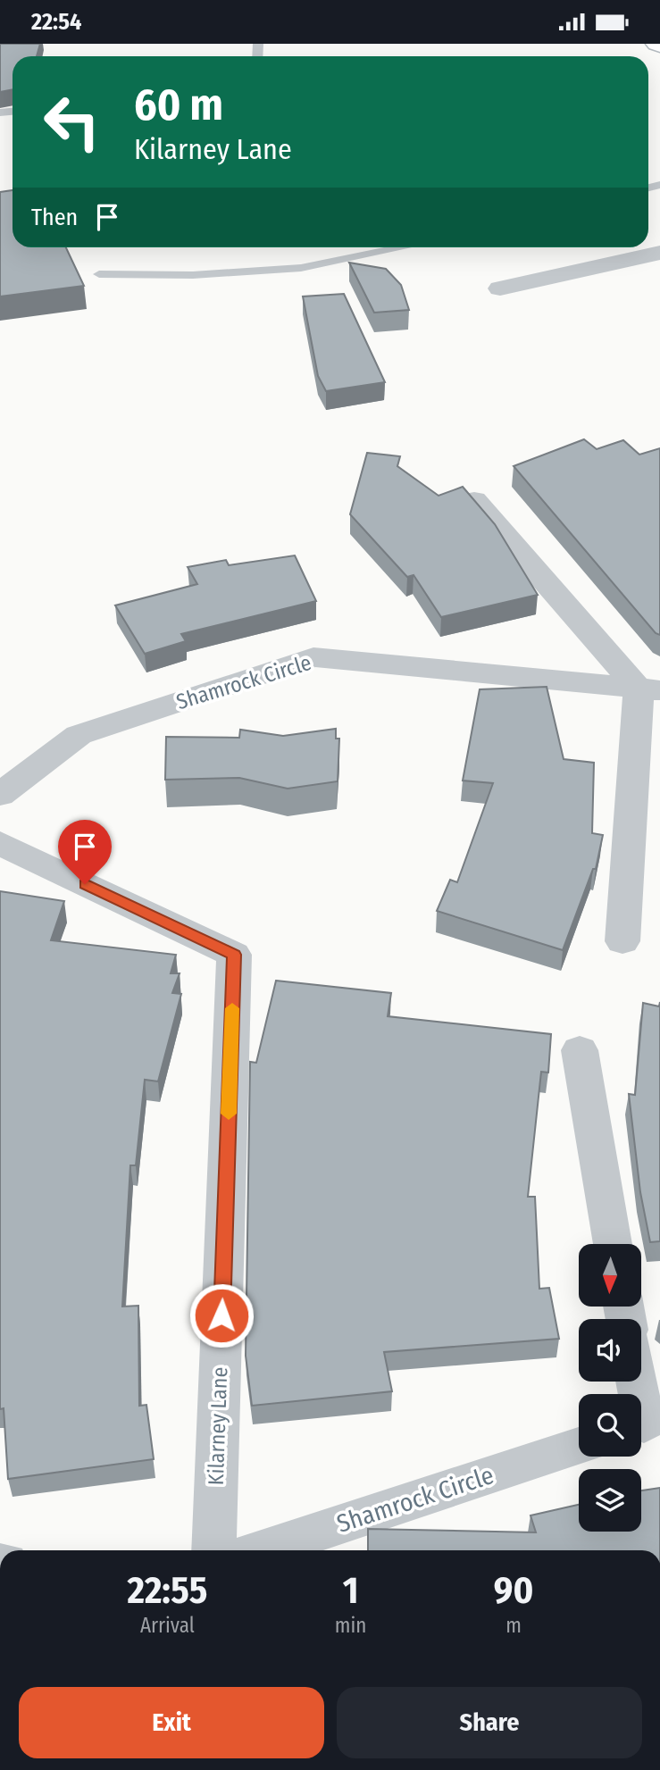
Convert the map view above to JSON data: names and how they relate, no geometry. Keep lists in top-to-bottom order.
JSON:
{
  "streets": {
    "street": ["Shamrock Circle", "Kilarney Lane"]
  },
  "north": "bottom",
  "page": {
    "status": "22:54",
    "turn": ["60 m", "Kilarney Lane"],
    "then": "Then",
    "eta": [
      "22:55",
      "Arrival",
      "1",
      "min",
      "90",
      "m"
    ],
    "buttons": ["Exit", "Share"]
  }
}
